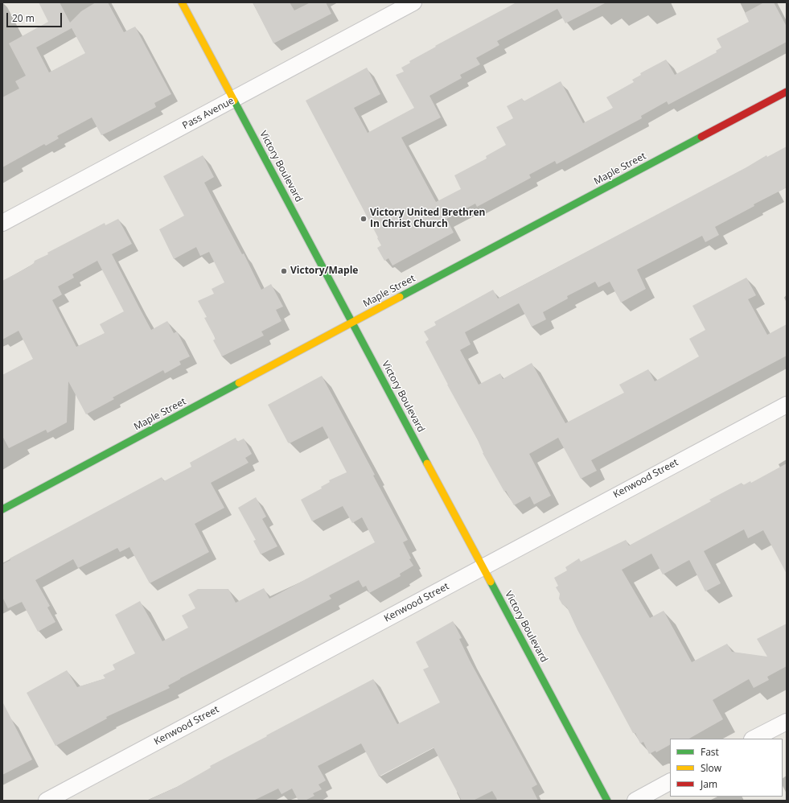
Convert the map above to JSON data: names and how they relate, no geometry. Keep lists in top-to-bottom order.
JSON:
{
  "streets": {
    "main road": ["Victory Boulevard", "Maple Street"],
    "street": ["Pass Avenue", "Kenwood Street"]
  },
  "crossings": [
    ["Pass Avenue", "Victory Boulevard"],
    ["Victory Boulevard", "Maple Street"],
    ["Victory Boulevard", "Kenwood Street"]
  ],
  "places": ["Victory United Brethren In Christ Church", "Victory/Maple"],
  "legend": ["Fast", "Slow", "Jam"],
  "scale_bar": "20 m"
}
